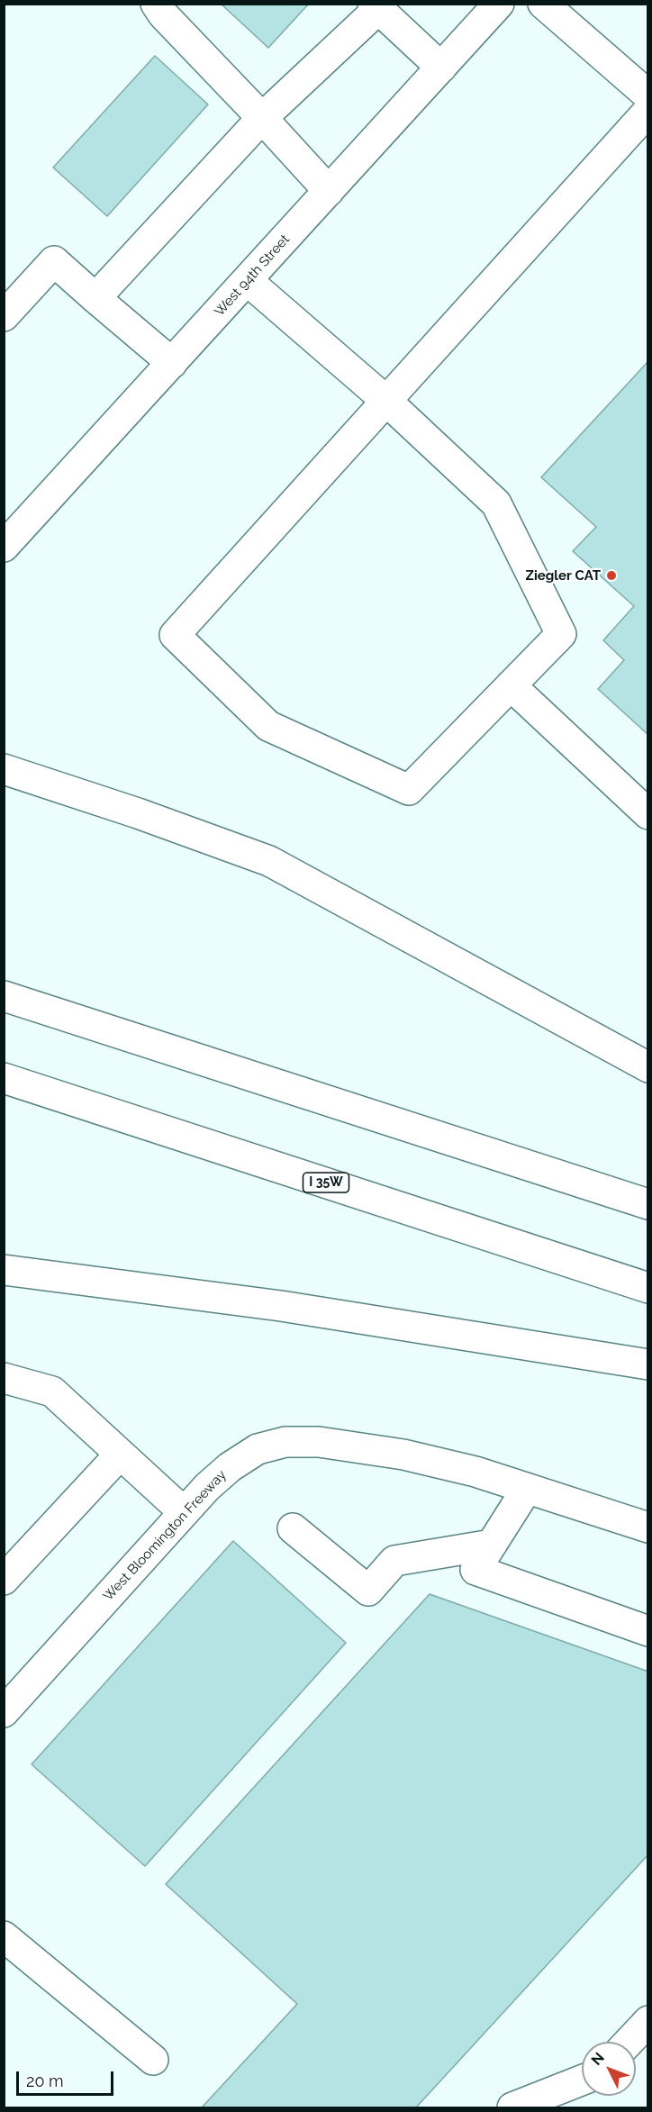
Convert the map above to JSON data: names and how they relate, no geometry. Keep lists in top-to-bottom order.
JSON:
{
  "streets": {
    "main road": ["West 94th Street", "I 35W", "West Bloomington Freeway"]
  },
  "places": ["Ziegler CAT"],
  "scale_bar": "20 m",
  "north": "top left"
}
